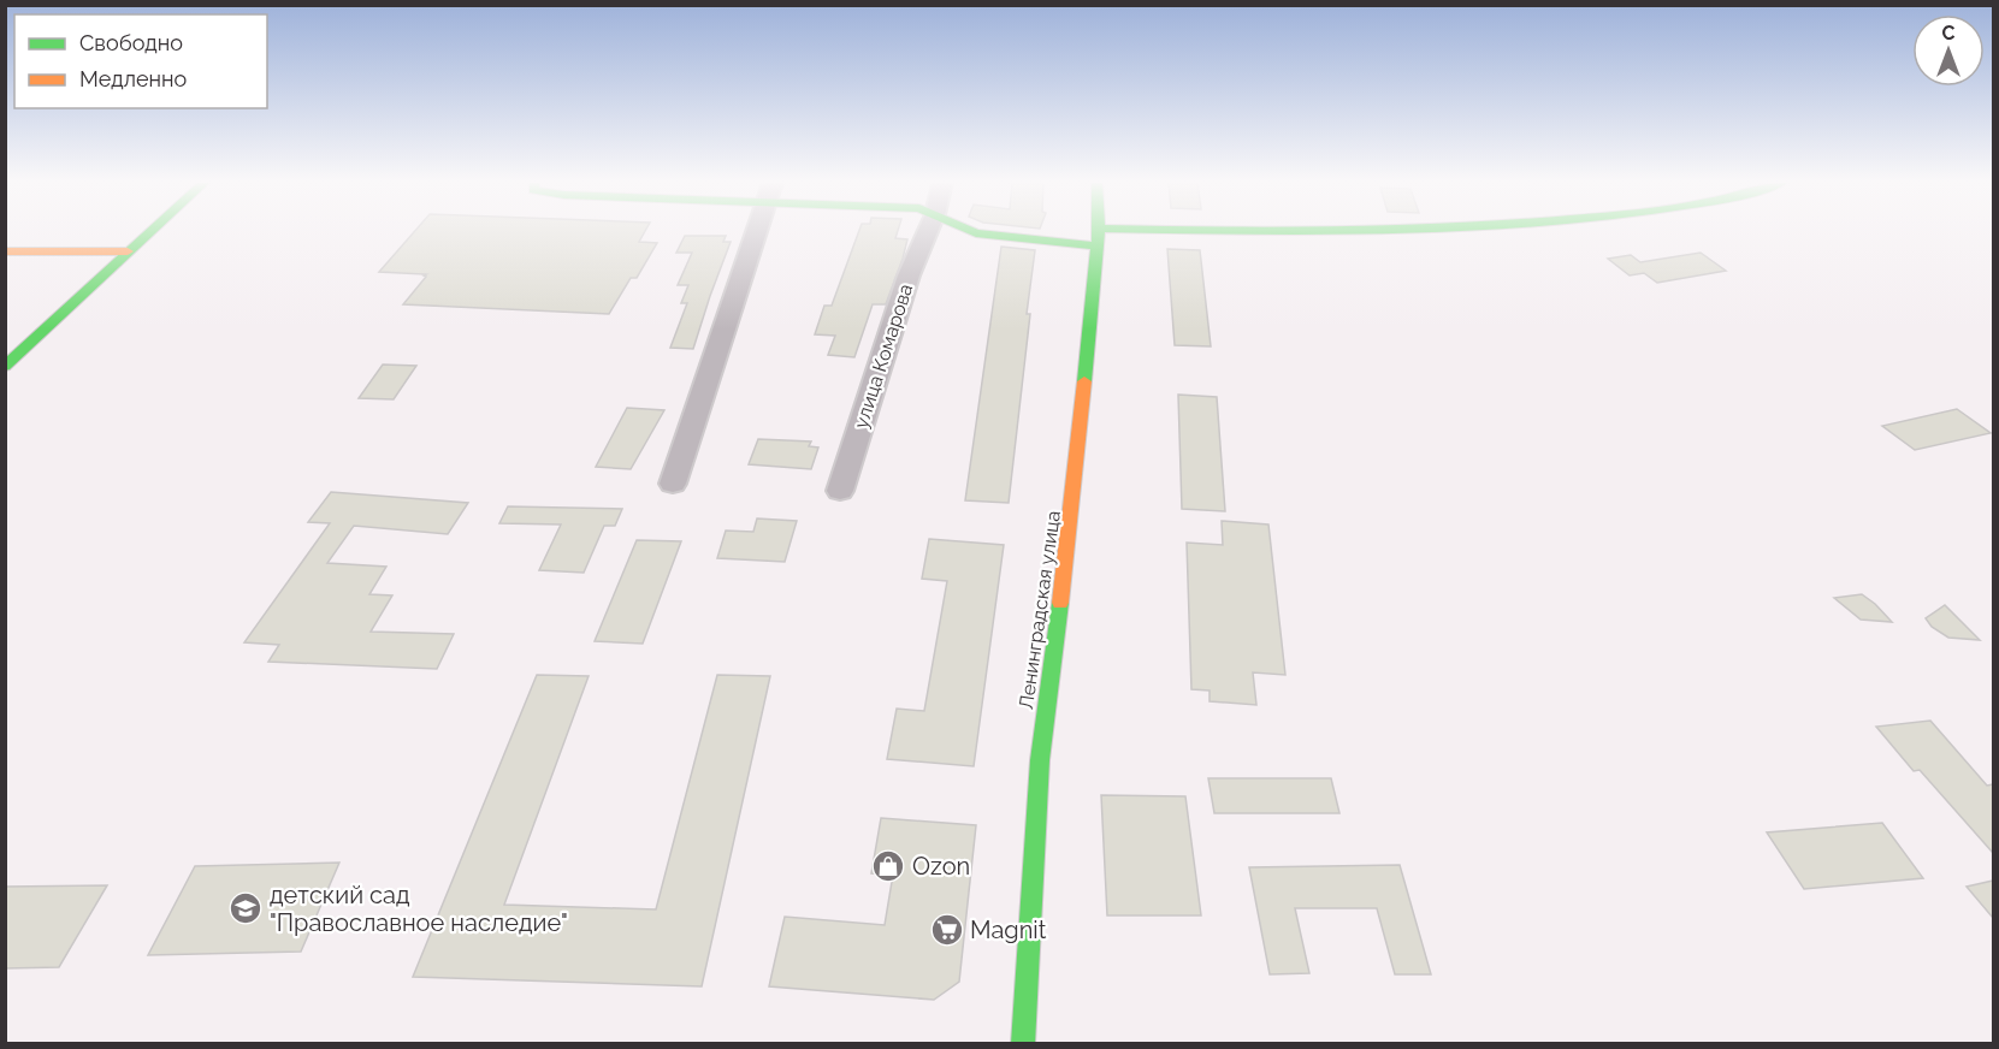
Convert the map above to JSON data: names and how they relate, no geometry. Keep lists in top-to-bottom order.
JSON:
{
  "streets": {
    "street": ["улица Комарова", "Ленинградская улица"]
  },
  "places": {
    "shop": ["Ozon"],
    "school or university": ["детский сад \"Православное наследие\""],
    "supermarket": ["Magnit"]
  },
  "legend": ["Свободно", "Медленно"],
  "north": "top"
}
